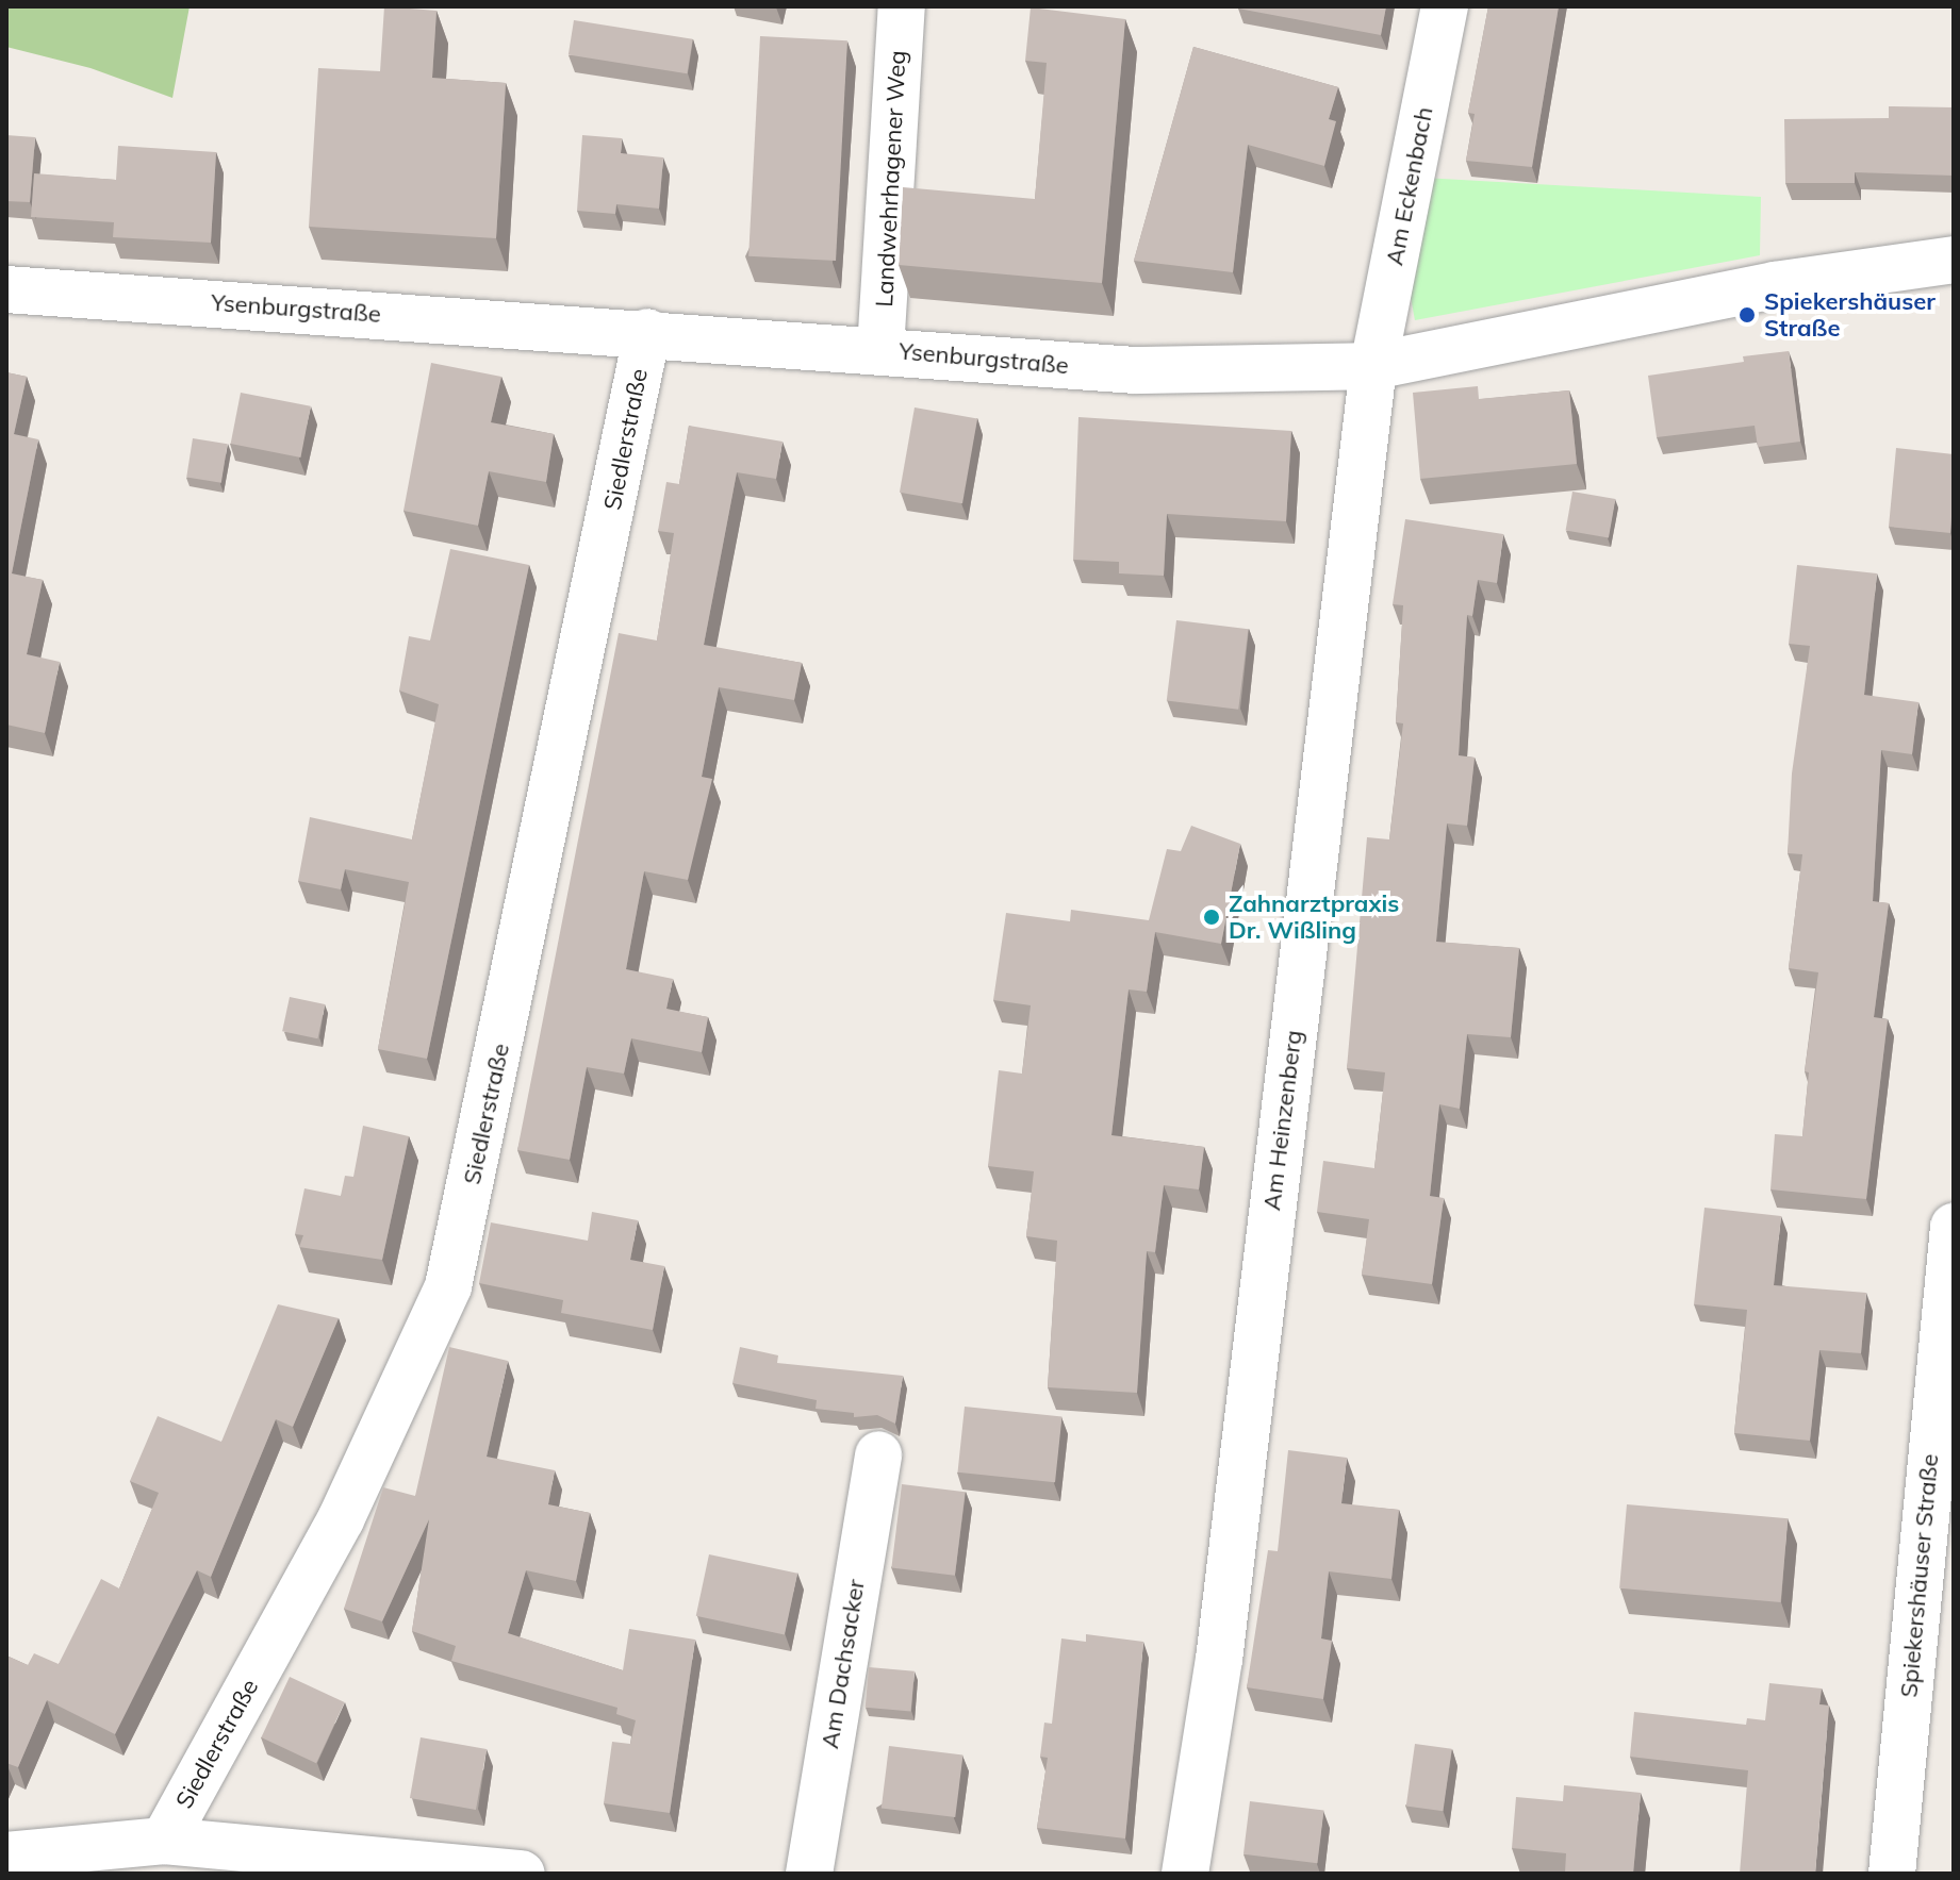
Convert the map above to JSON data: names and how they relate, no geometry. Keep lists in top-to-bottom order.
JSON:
{
  "streets": {
    "street": [
      "Landwehrhagener Weg",
      "Am Eckenbach",
      "Ysenburgstraße",
      "Siedlerstraße",
      "Am Heinzenberg",
      "Spiekershäuser Straße",
      "Am Dachsacker"
    ]
  },
  "crossings": [
    ["Landwehrhagener Weg", "Ysenburgstraße"],
    ["Am Eckenbach", "Ysenburgstraße"],
    ["Am Eckenbach", "Am Heinzenberg"],
    ["Ysenburgstraße", "Siedlerstraße"],
    ["Ysenburgstraße", "Am Heinzenberg"]
  ],
  "places": ["Spiekershäuser Straße", "Zahnarztpraxis Dr. Wißling"]
}
